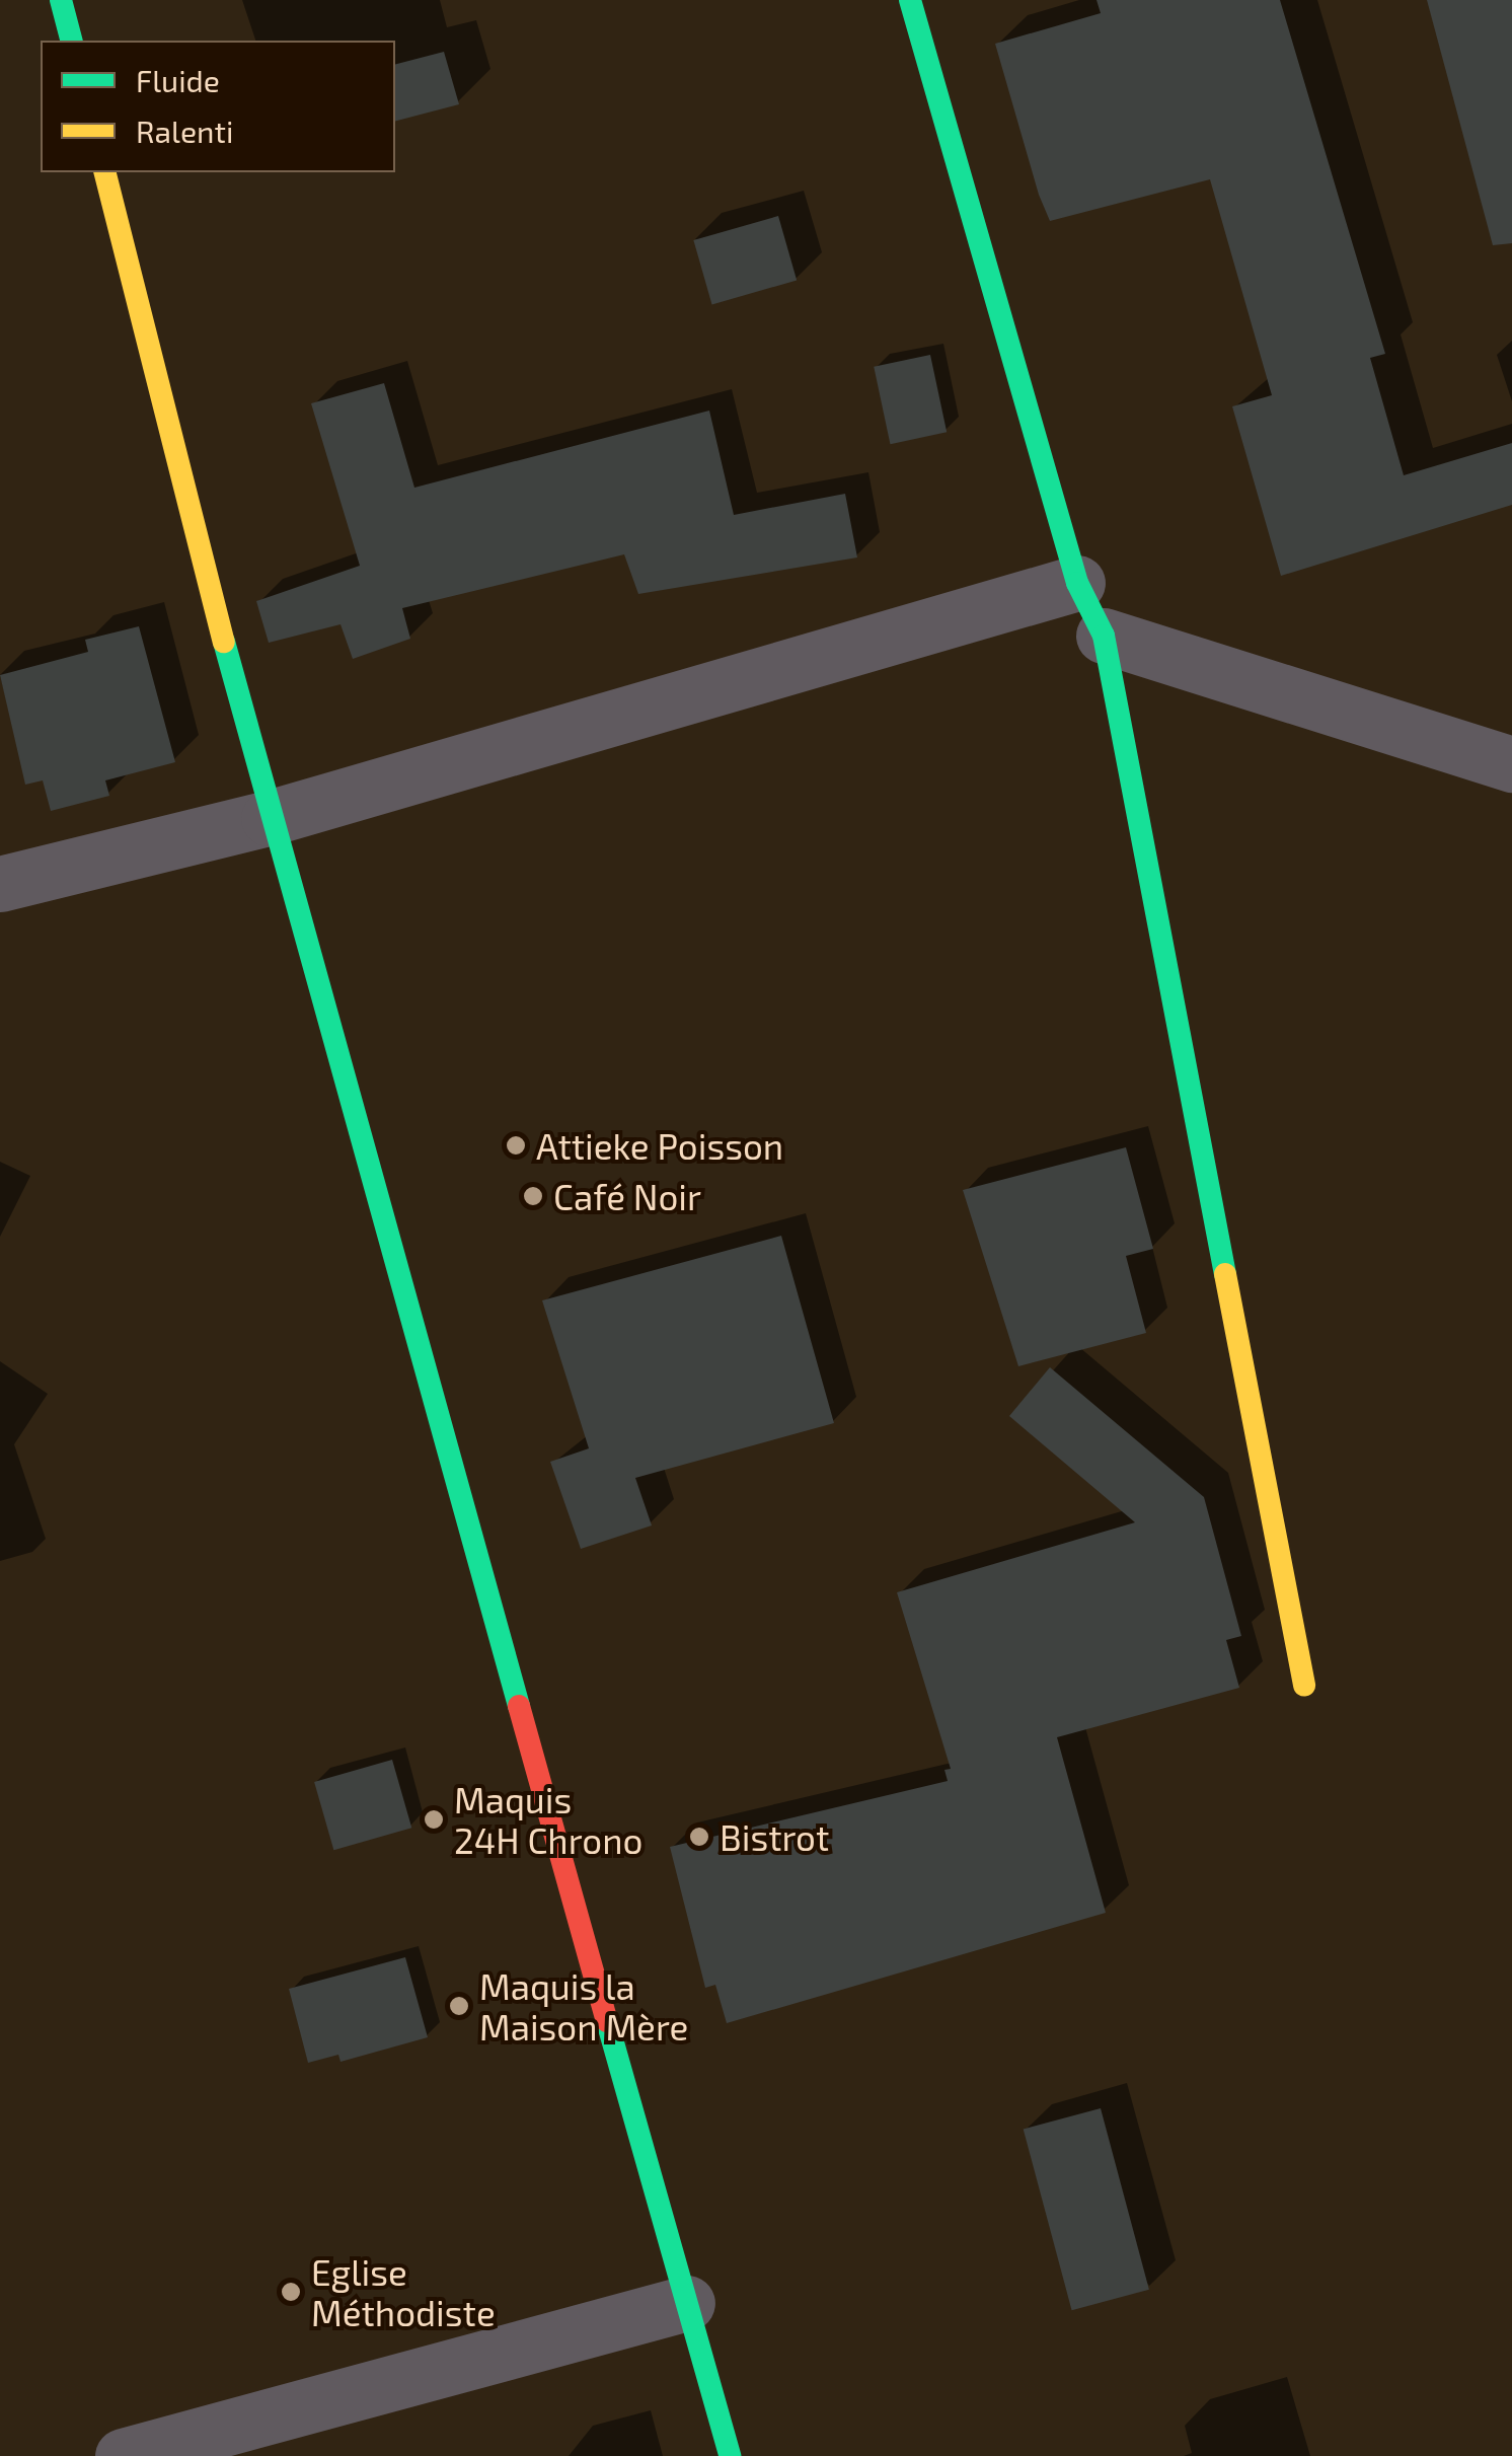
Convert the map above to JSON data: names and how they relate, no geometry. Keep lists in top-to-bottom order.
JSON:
{
  "places": [
    "Attieke Poisson",
    "Café Noir",
    "Maquis 24H Chrono",
    "Bistrot",
    "Maquis la Maison Mère",
    "Eglise Méthodiste"
  ],
  "legend": ["Fluide", "Ralenti"]
}
